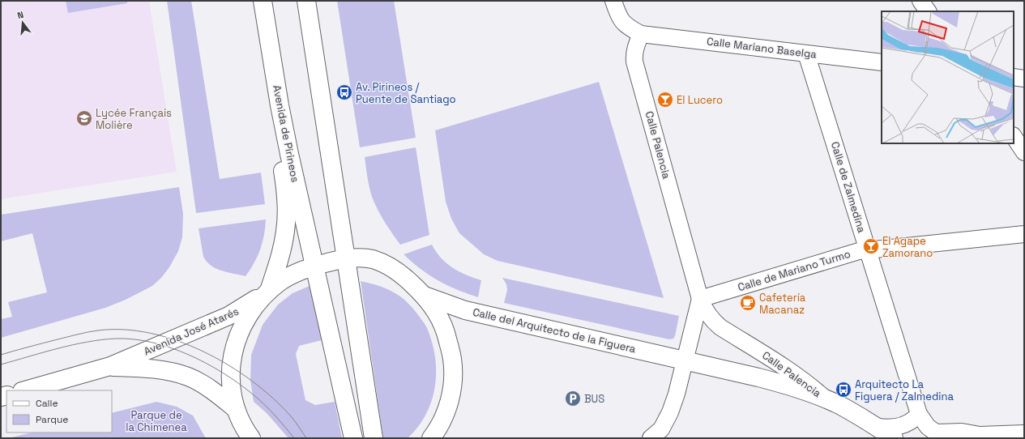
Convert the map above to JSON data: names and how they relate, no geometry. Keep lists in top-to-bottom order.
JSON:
{
  "streets": {
    "main road": ["Avenida de Pirineos", "Calle del Arquitecto de la Figuera", "Avenida José Atarés"],
    "street": [
      "Calle Mariano Baselga",
      "Calle Palencia",
      "Calle de Zalmedina",
      "Calle de Mariano Turmo"
    ]
  },
  "crossings": [
    ["Calle Mariano Baselga", "Calle Palencia"],
    ["Calle Mariano Baselga", "Calle de Zalmedina"],
    ["Calle Palencia", "Calle de Mariano Turmo"],
    ["Calle Palencia", "Calle del Arquitecto de la Figuera"],
    ["Calle de Zalmedina", "Calle de Mariano Turmo"]
  ],
  "parks": ["Parque de la Chimenea"],
  "places": {
    "bus stop": ["Av. Pirineos / Puente de Santiago", "Arquitecto La Figuera / Zalmedina"],
    "bar": ["El Lucero", "El Agape Zamorano"],
    "school or university": ["Lycée Français Molière"],
    "cafe": ["Cafetería Macanaz"],
    "parking": ["BUS"]
  },
  "legend": ["Calle", "Parque"],
  "north": "top"
}
